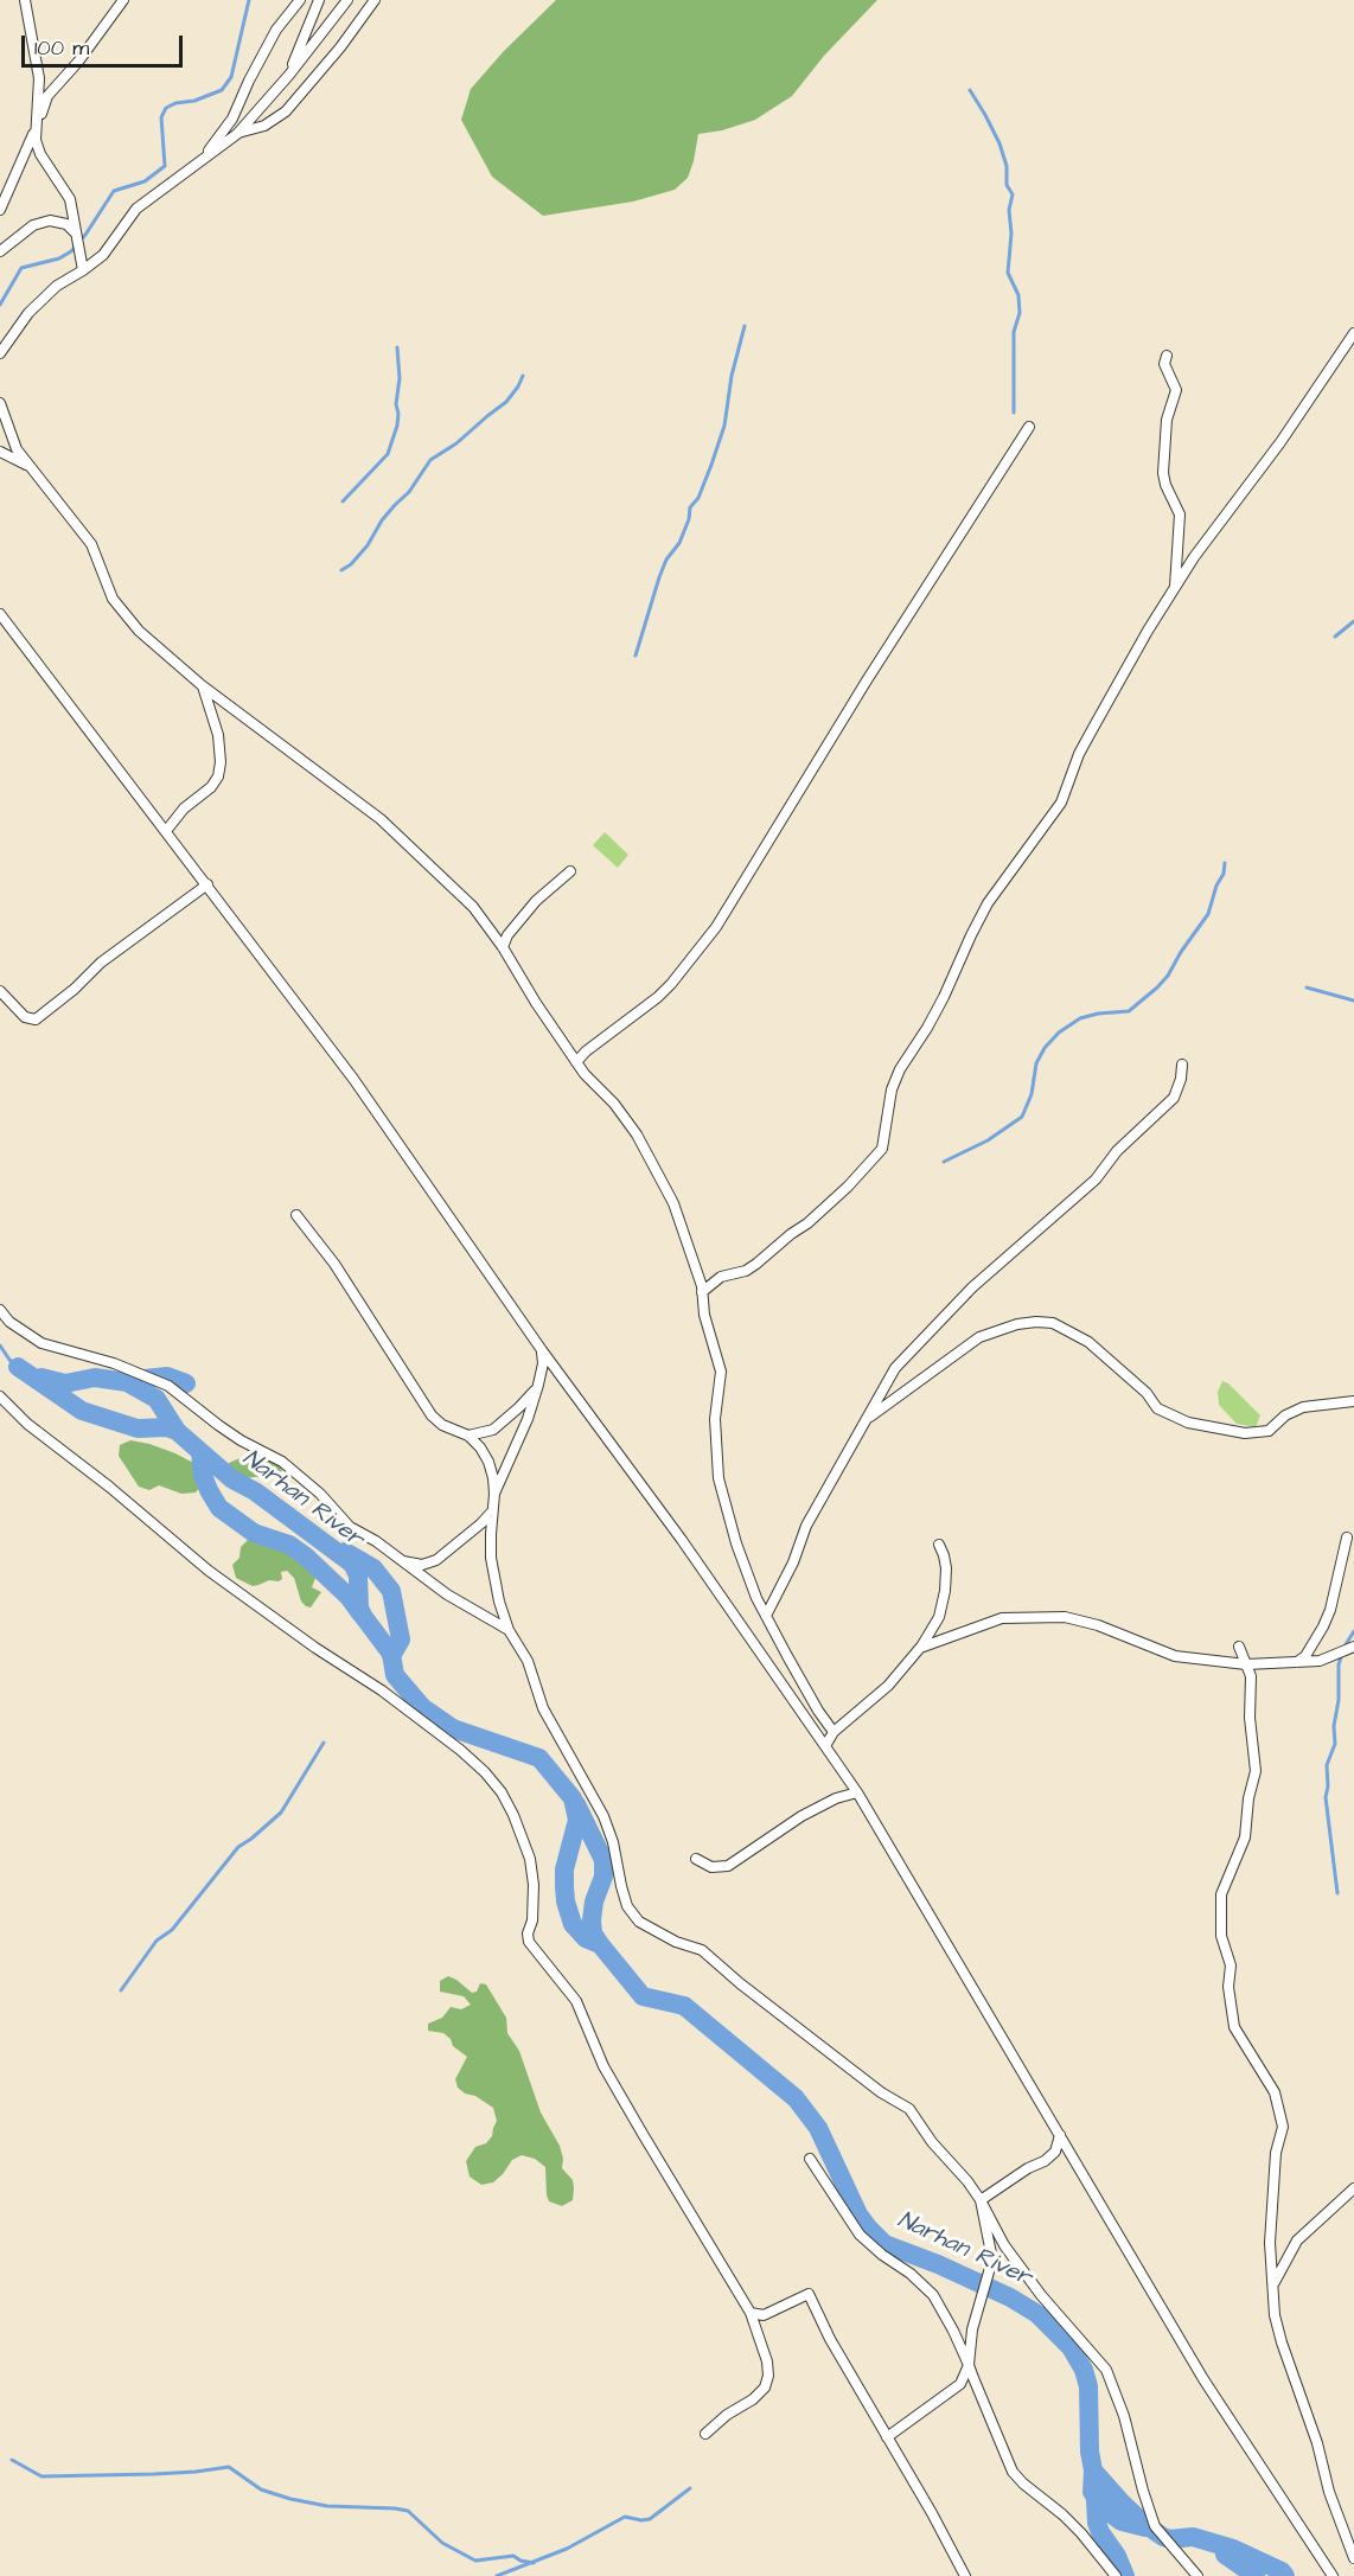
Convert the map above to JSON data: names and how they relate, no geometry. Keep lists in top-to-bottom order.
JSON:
{
  "water": ["Narhan River"],
  "scale_bar": "100 m"
}
